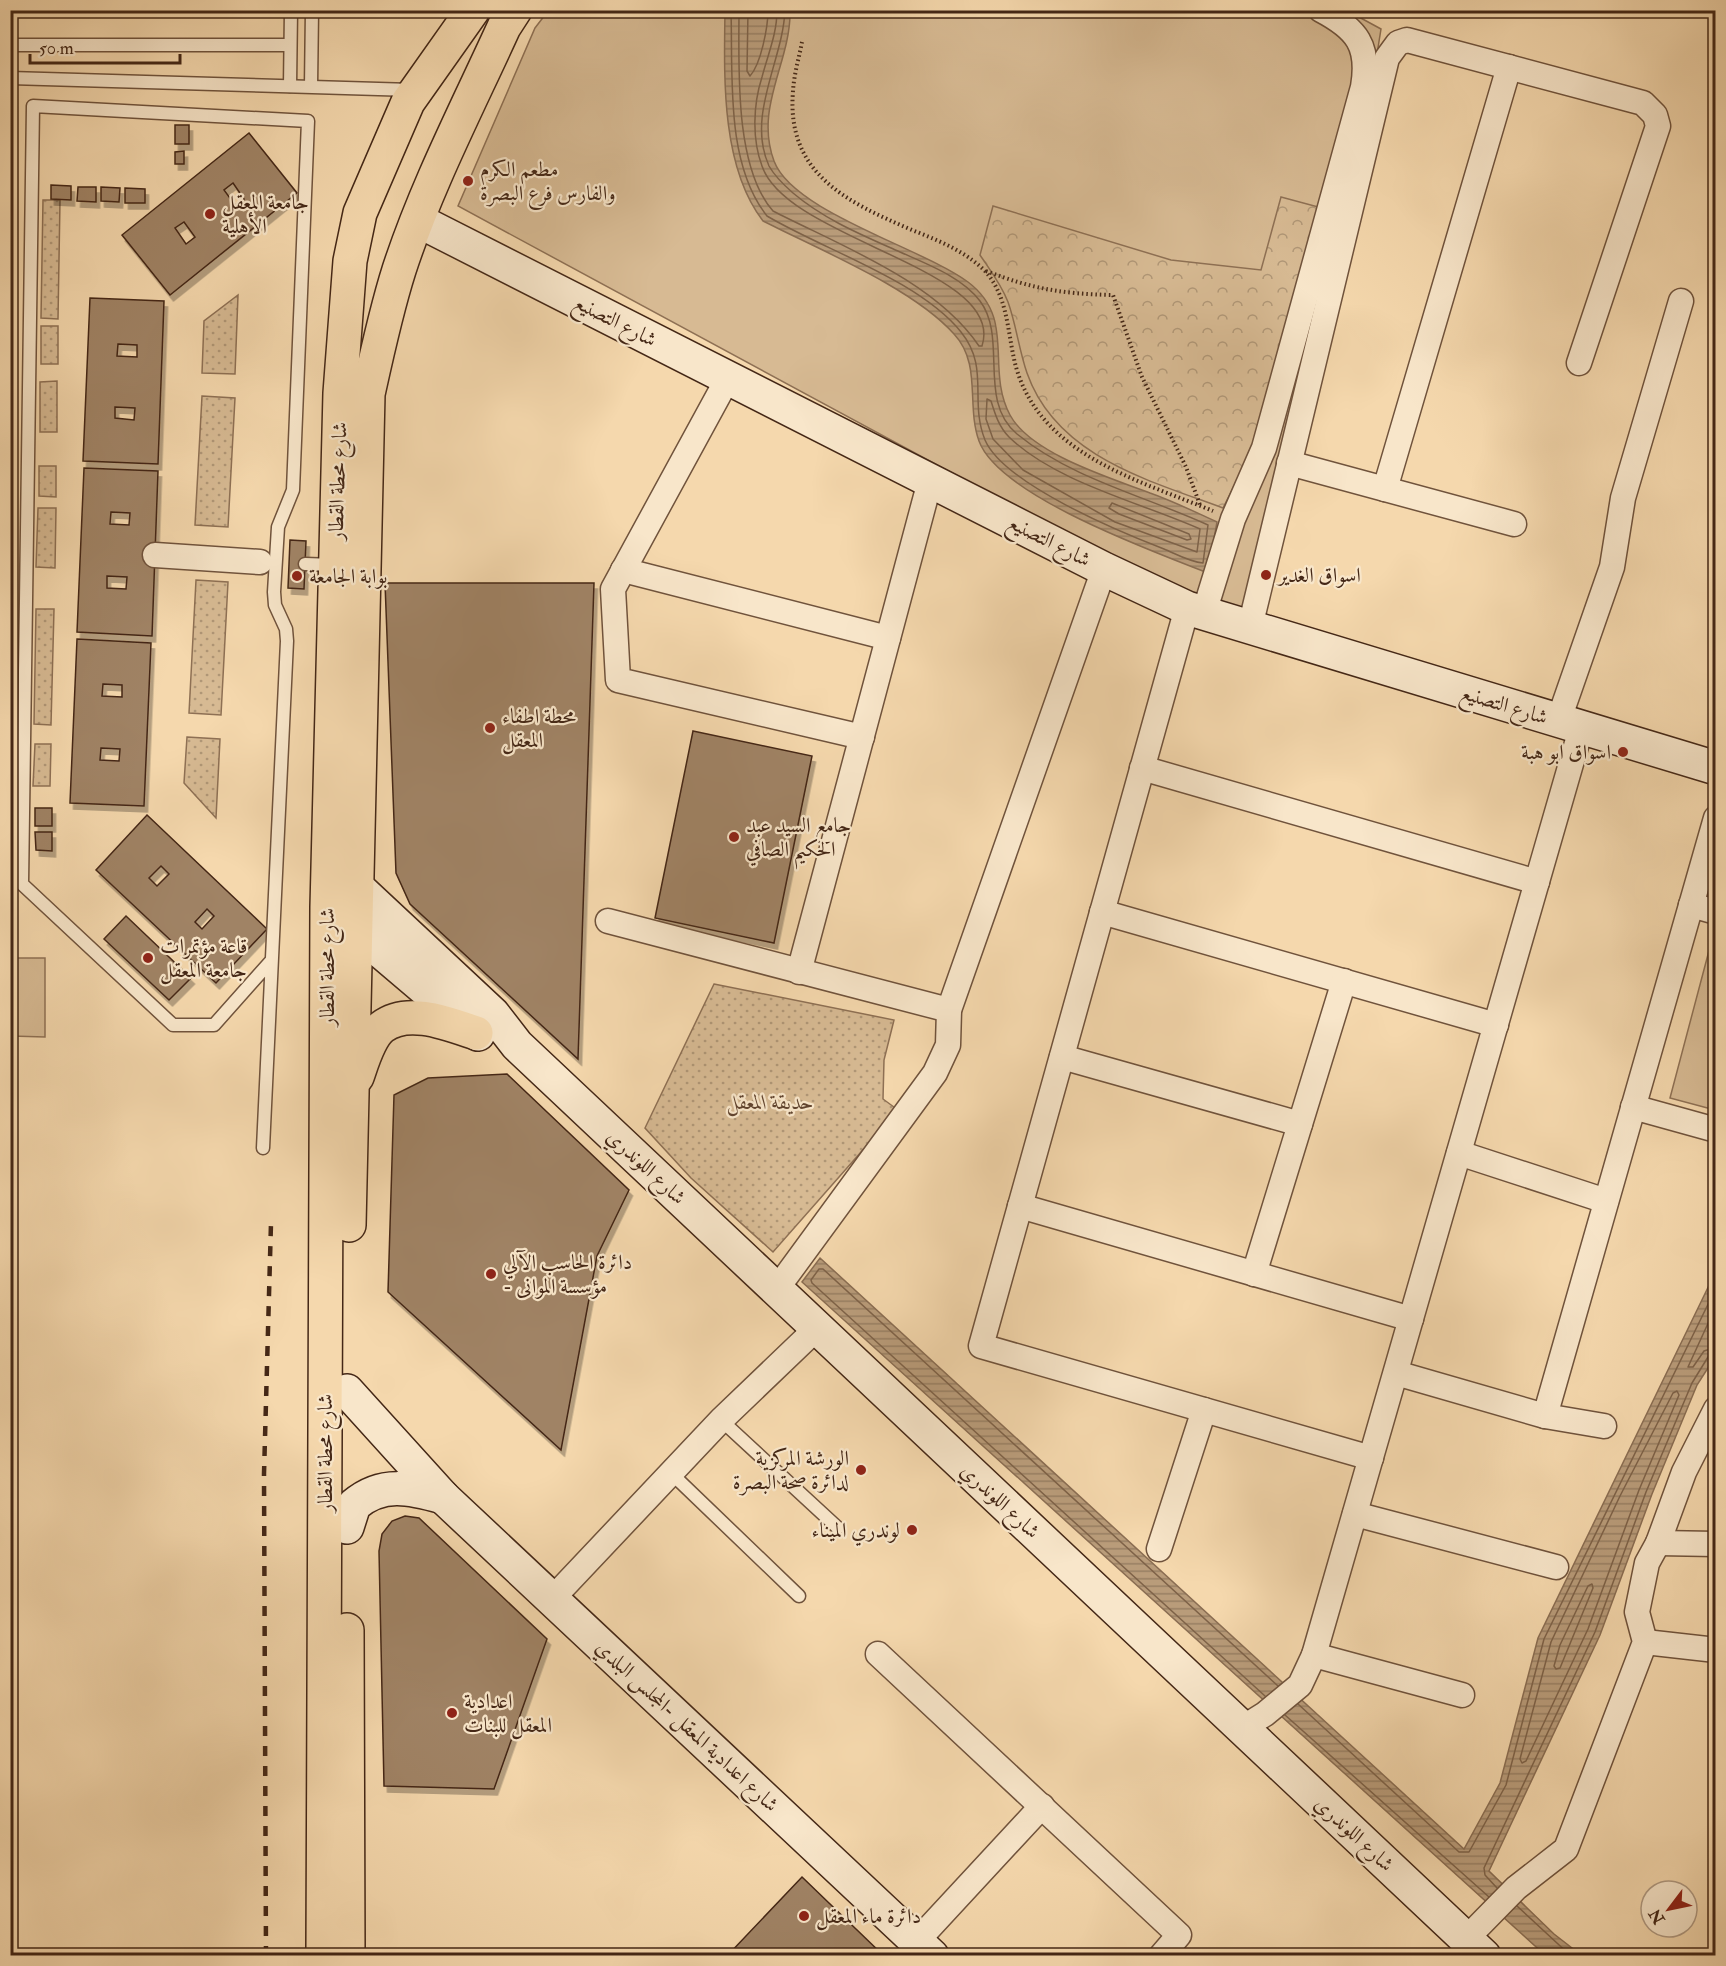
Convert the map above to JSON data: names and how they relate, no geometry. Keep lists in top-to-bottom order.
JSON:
{
  "streets": {
    "main road": ["شارع محطة القطار"],
    "street": ["شارع التصنيع", "شارع اللوندري", "شارع اعدادية المعقل -المجلس البلدي"]
  },
  "crossings": [
    ["شارع التصنيع", "شارع محطة القطار"],
    ["شارع محطة القطار", "شارع اللوندري"],
    ["شارع محطة القطار", "شارع اعدادية المعقل -المجلس البلدي"]
  ],
  "parks": ["حديقة المعقل"],
  "places": [
    "مطعم الكرم والفارس فرع البصرة",
    "جامعة المعقل الأهلية",
    "اسواق الغدير",
    "بوابة الجامعة",
    "محطة اطفاء المعقل",
    "اسواق ابو هبة",
    "جامع السيد عبد الحكيم الصافي",
    "قاعة مؤتمرات جامعة المعقل",
    "دائرة الحاسب الآلي - مؤسسة الموانى",
    "الورشة المركزية لدائرة صحة البصرة",
    "لوندري الميناء",
    "اعدادية المعقل للبنات",
    "دائرة ماء المعقل"
  ],
  "scale_bar": "50 m",
  "north": "bottom left"
}
